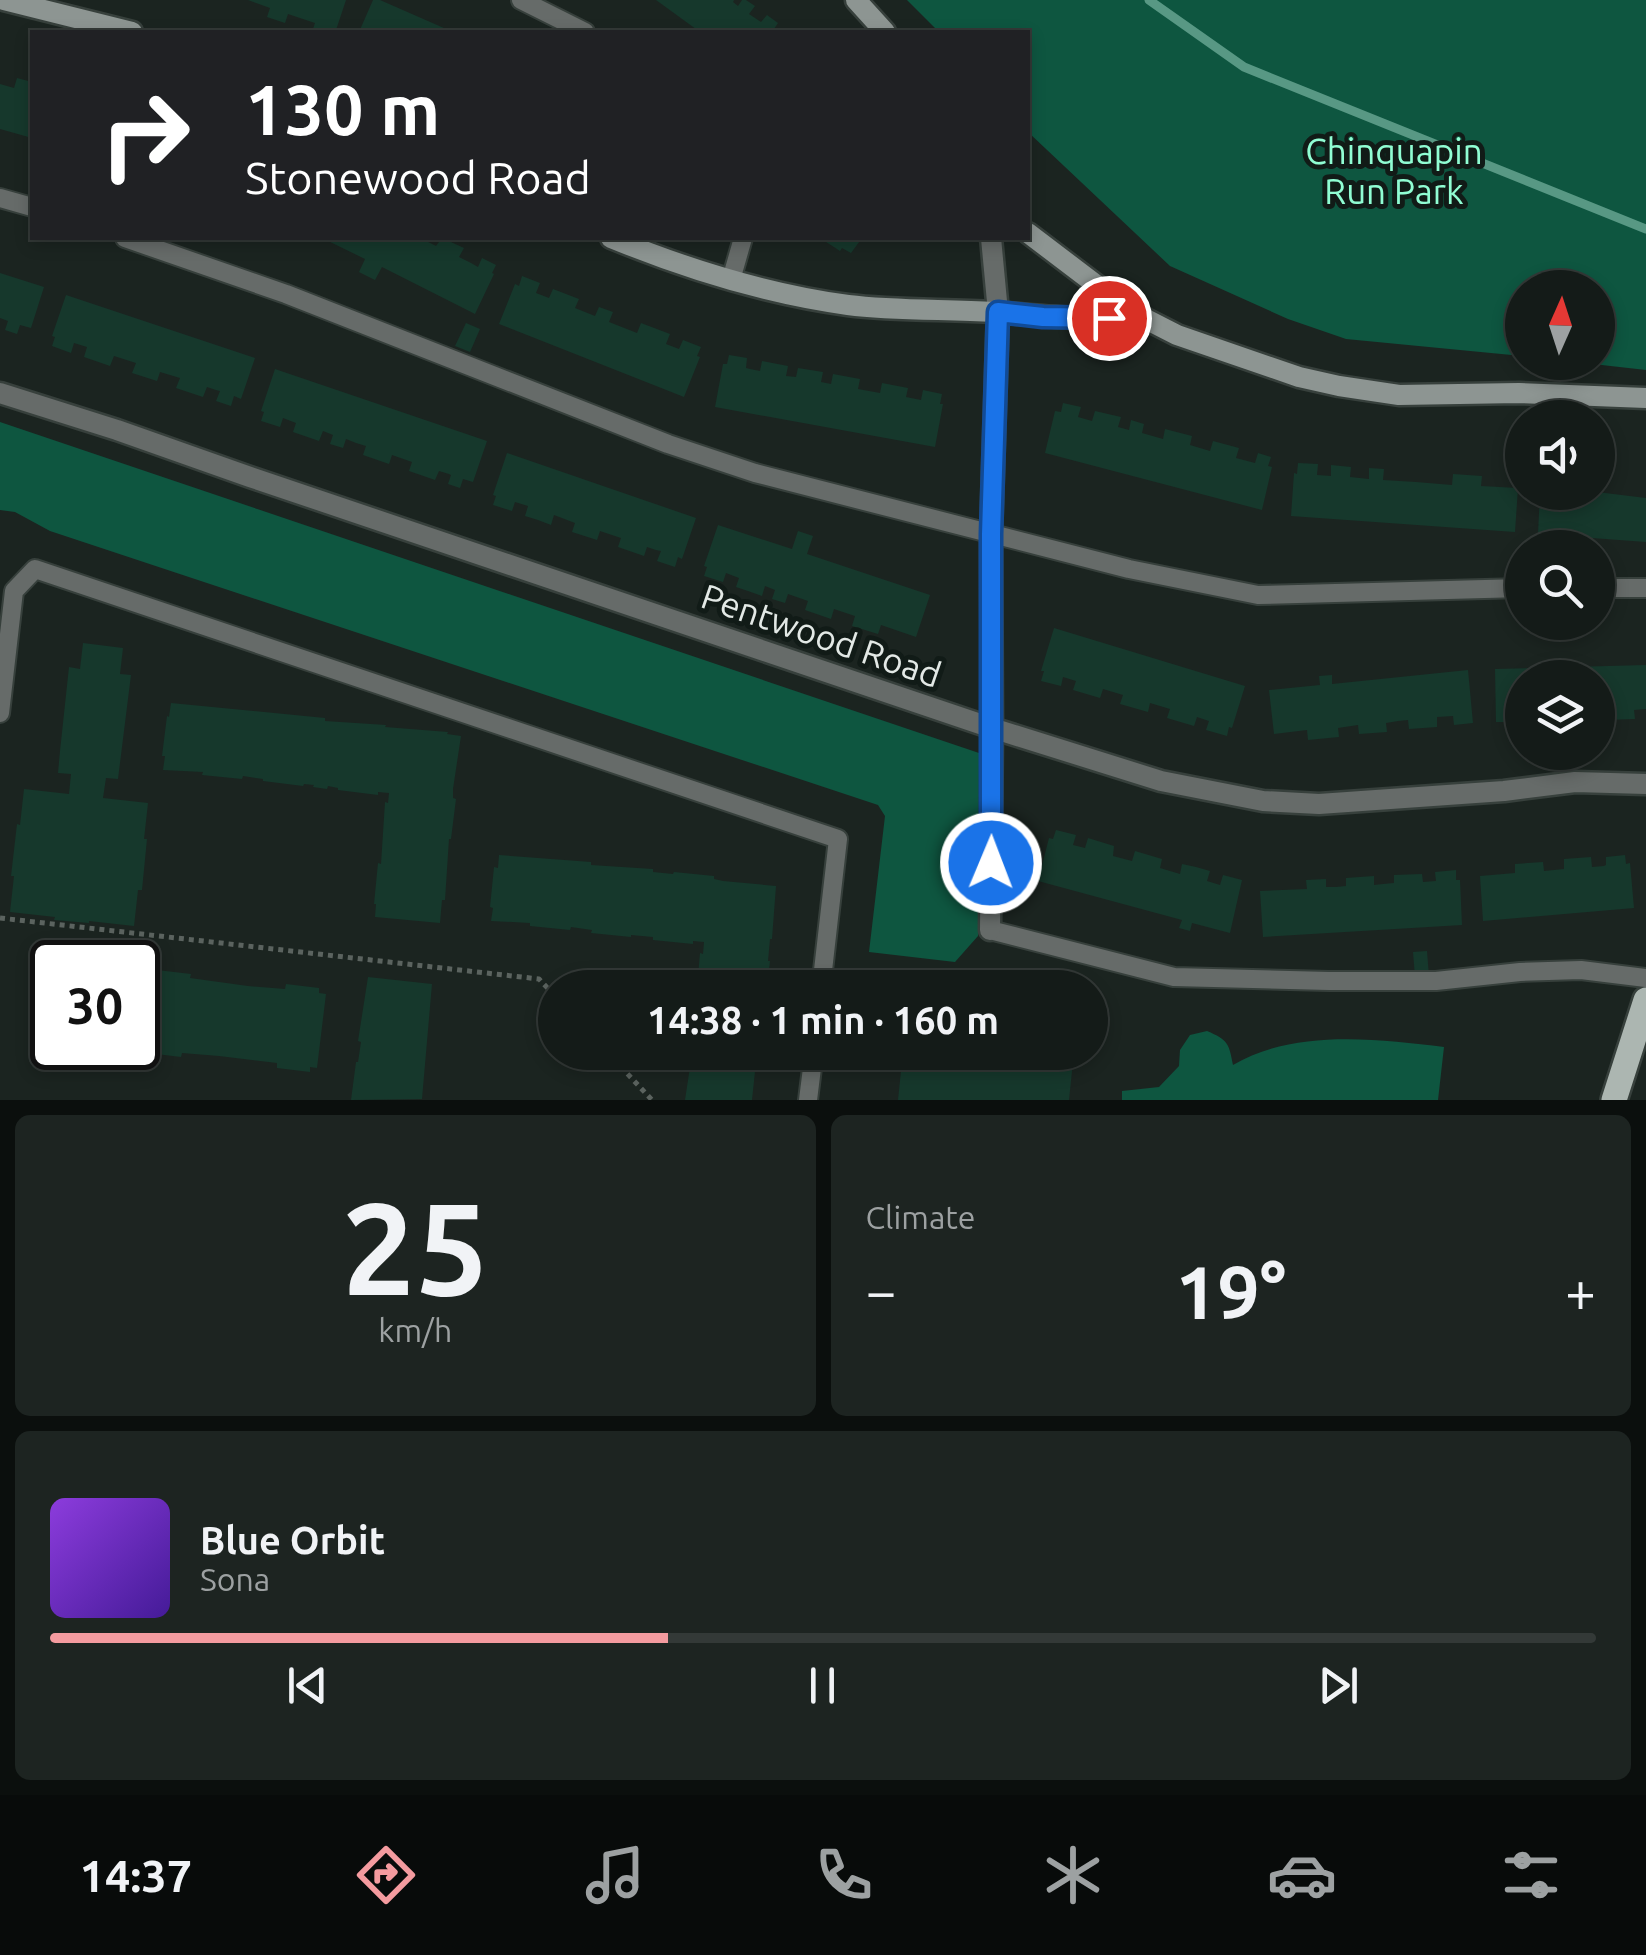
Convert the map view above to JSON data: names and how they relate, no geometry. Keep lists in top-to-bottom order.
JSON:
{
  "streets": {
    "street": ["Pentwood Road"]
  },
  "parks": ["Chinquapin Run Park"],
  "north": "top",
  "page": {
    "turn": ["130 m", "Stonewood Road"],
    "limit": "30",
    "trip": "14:38 · 1 min · 160 m",
    "tile": [
      ["25", "km/h"],
      "Climate"
    ],
    "heat": ["−", "19°", "+"],
    "song": ["Blue Orbit", "Sona"],
    "tabs": "14:37"
  }
}
